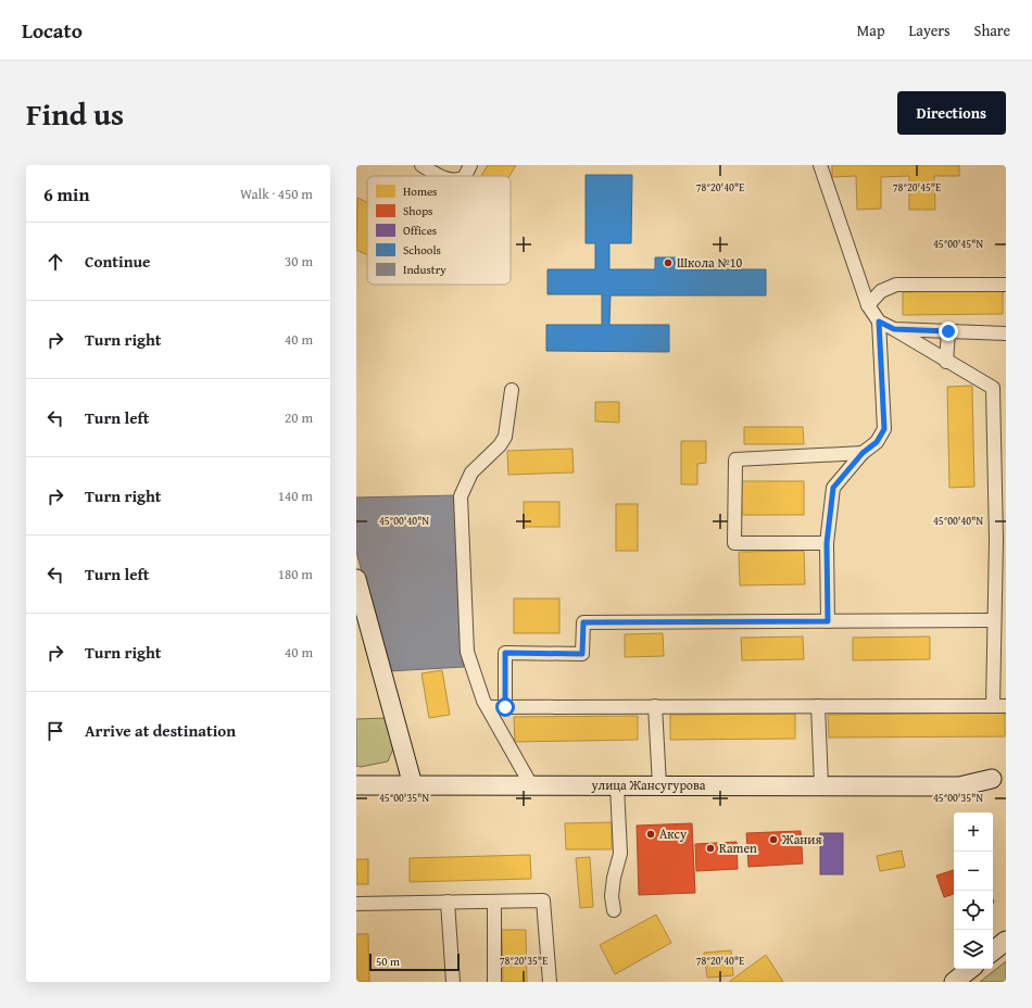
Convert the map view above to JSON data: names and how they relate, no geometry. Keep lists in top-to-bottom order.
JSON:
{
  "streets": {
    "main road": ["улица Жансугурова"]
  },
  "places": [
    "Школа №10",
    "Аксу",
    "Жания",
    "Ramen"
  ],
  "legend": [
    "Homes",
    "Shops",
    "Offices",
    "Schools",
    "Industry"
  ],
  "scale_bar": "50 m",
  "page": {
    "header": "Locato",
    "nav": ["Map", "Layers", "Share"],
    "title": "Find us",
    "buttons": "Directions",
    "heading": ["6 min", "Walk · 450 m"],
    "list": [
      ["Continue", "30 m"],
      ["Turn right", "40 m"],
      ["Turn left", "20 m"],
      ["Turn right", "140 m"],
      ["Turn left", "180 m"],
      ["Turn right", "40 m"],
      "Arrive at destination"
    ],
    "map_buttons": ["+", "−"],
    "scale": "50 m"
  },
  "coordinates": [
    "78°20'40\"E",
    "78°20'45\"E",
    "45°00'45\"N",
    "45°00'40\"N",
    "45°00'35\"N",
    "78°20'35\"E"
  ]
}
